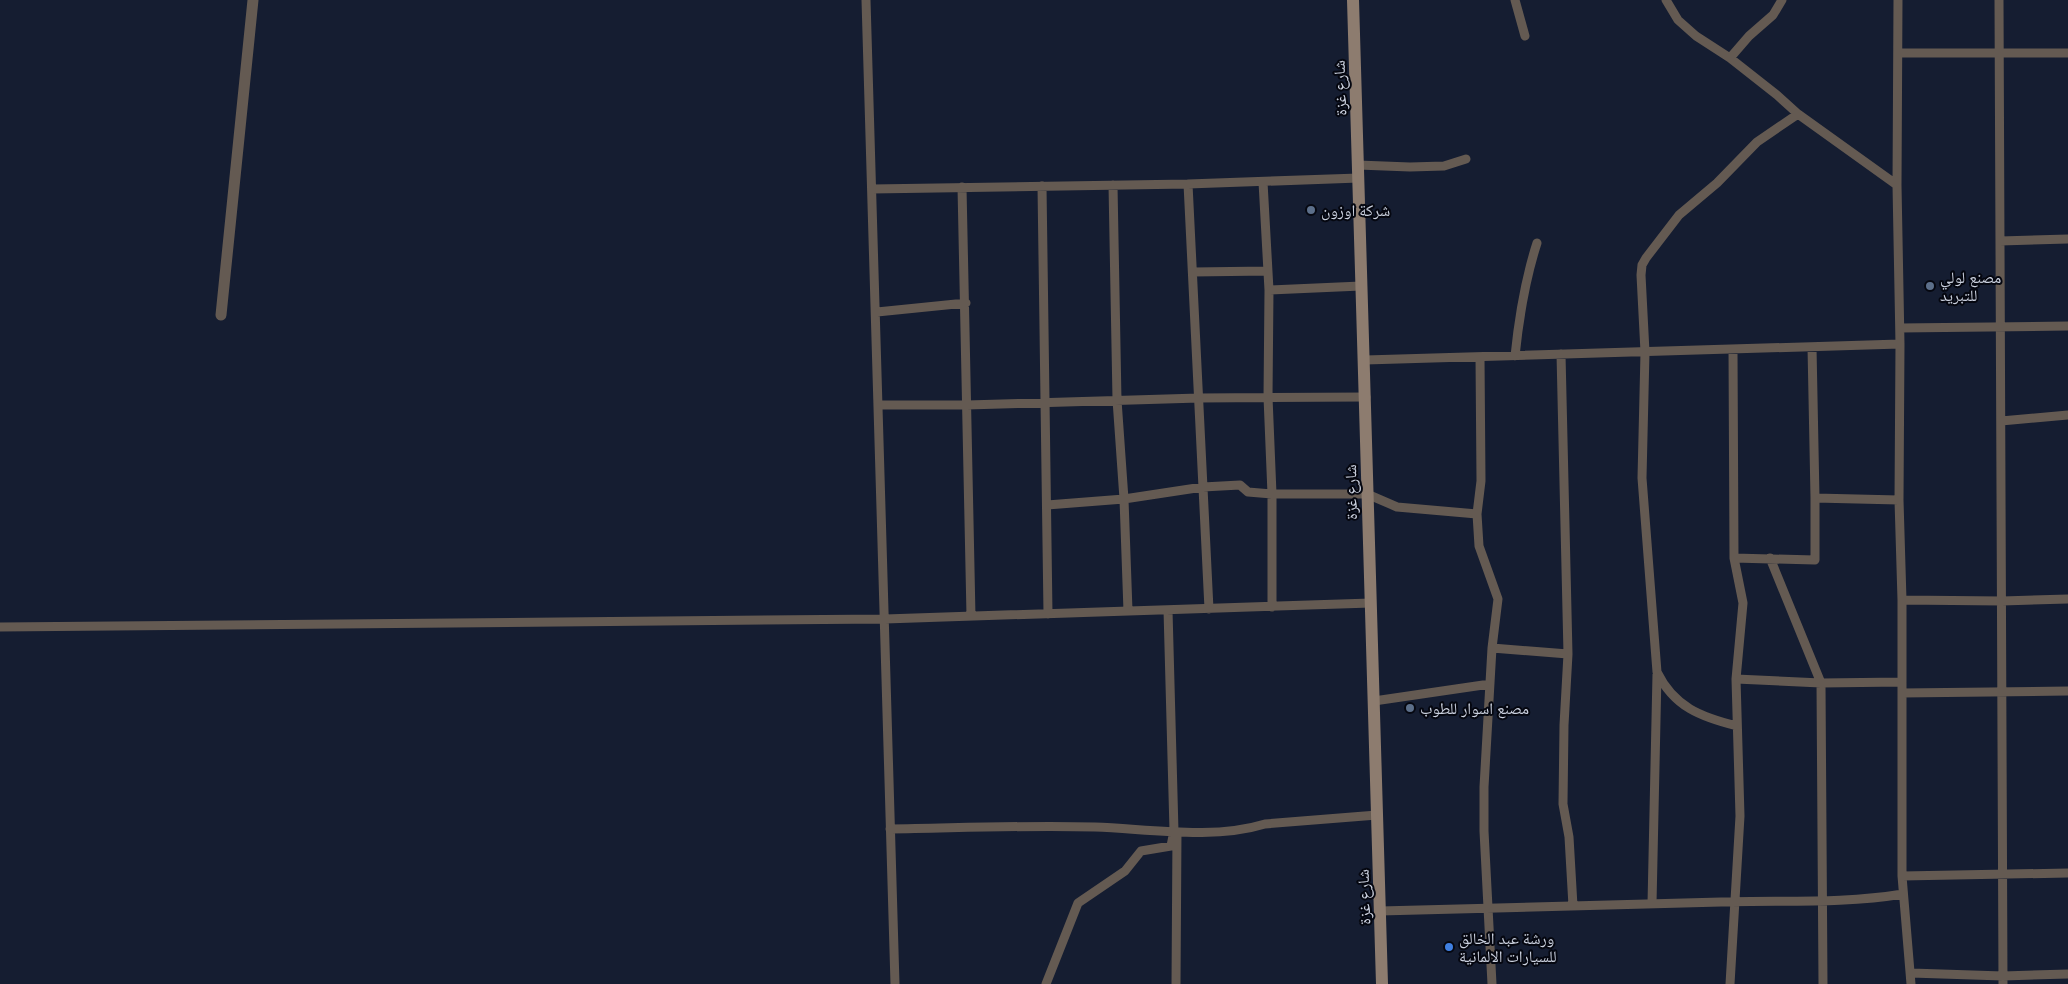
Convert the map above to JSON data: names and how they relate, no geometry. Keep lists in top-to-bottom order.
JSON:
{
  "streets": {
    "main road": ["شارع غزة"]
  },
  "places": [
    "شركة اوزون",
    "مصنع لولي للتبريد",
    "مصنع اسوار للطوب",
    "ورشة عبد الخالق للسيارات الالمانية"
  ]
}
